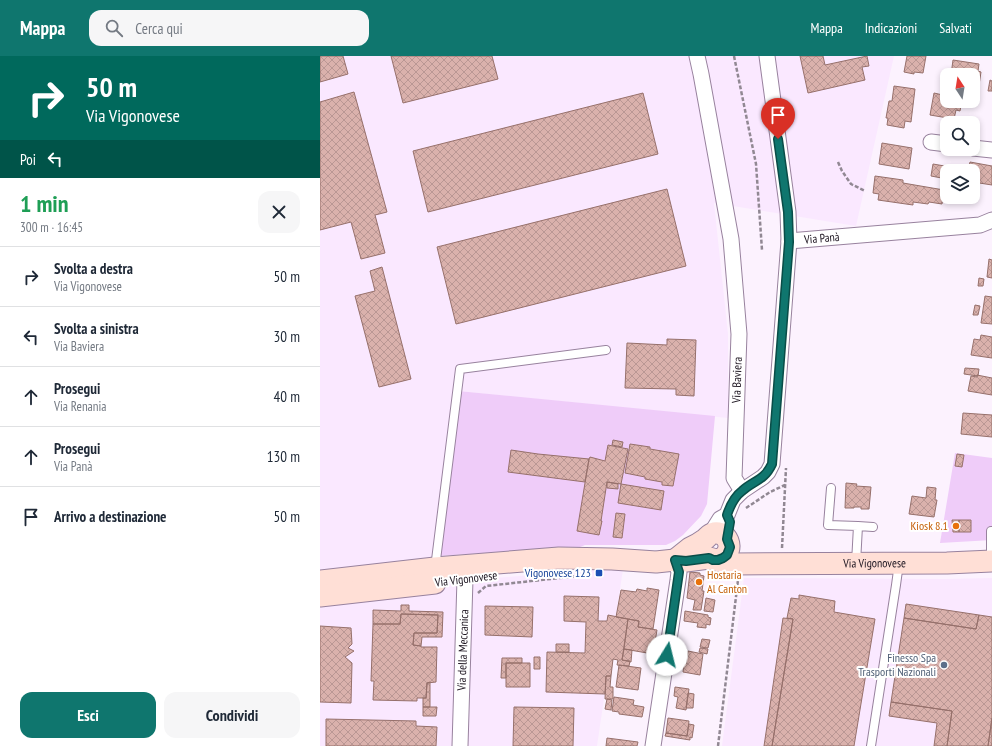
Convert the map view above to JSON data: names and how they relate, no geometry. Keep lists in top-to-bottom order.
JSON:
{
  "streets": {
    "main road": ["Via Vigonovese"],
    "street": ["Via Panà", "Via Baviera", "Via della Meccanica"]
  },
  "crossings": [
    ["Via Vigonovese", "Via della Meccanica"]
  ],
  "places": {
    "other": ["Kiosk 8.1", "Hostaria Al Canton", "Finesso Spa Trasporti Nazionali"],
    "transit": ["Vigonovese 123"]
  },
  "north": "top",
  "page": {
    "header": "Mappa",
    "search": "Cerca qui",
    "nav": ["Mappa", "Indicazioni", "Salvati"],
    "turn": ["50 m", "Via Vigonovese"],
    "then": "Poi",
    "heading": ["1 min", "300 m · 16:45"],
    "list": [
      {
        "name": "Svolta a destra",
        "note": "Via Vigonovese",
        "value": "50 m"
      },
      {
        "name": "Svolta a sinistra",
        "note": "Via Baviera",
        "value": "30 m"
      },
      {
        "name": "Prosegui",
        "note": "Via Renania",
        "value": "40 m"
      },
      {
        "name": "Prosegui",
        "note": "Via Panà",
        "value": "130 m"
      },
      {
        "name": "Arrivo a destinazione",
        "value": "50 m"
      }
    ],
    "buttons": ["Esci", "Condividi"]
  }
}
